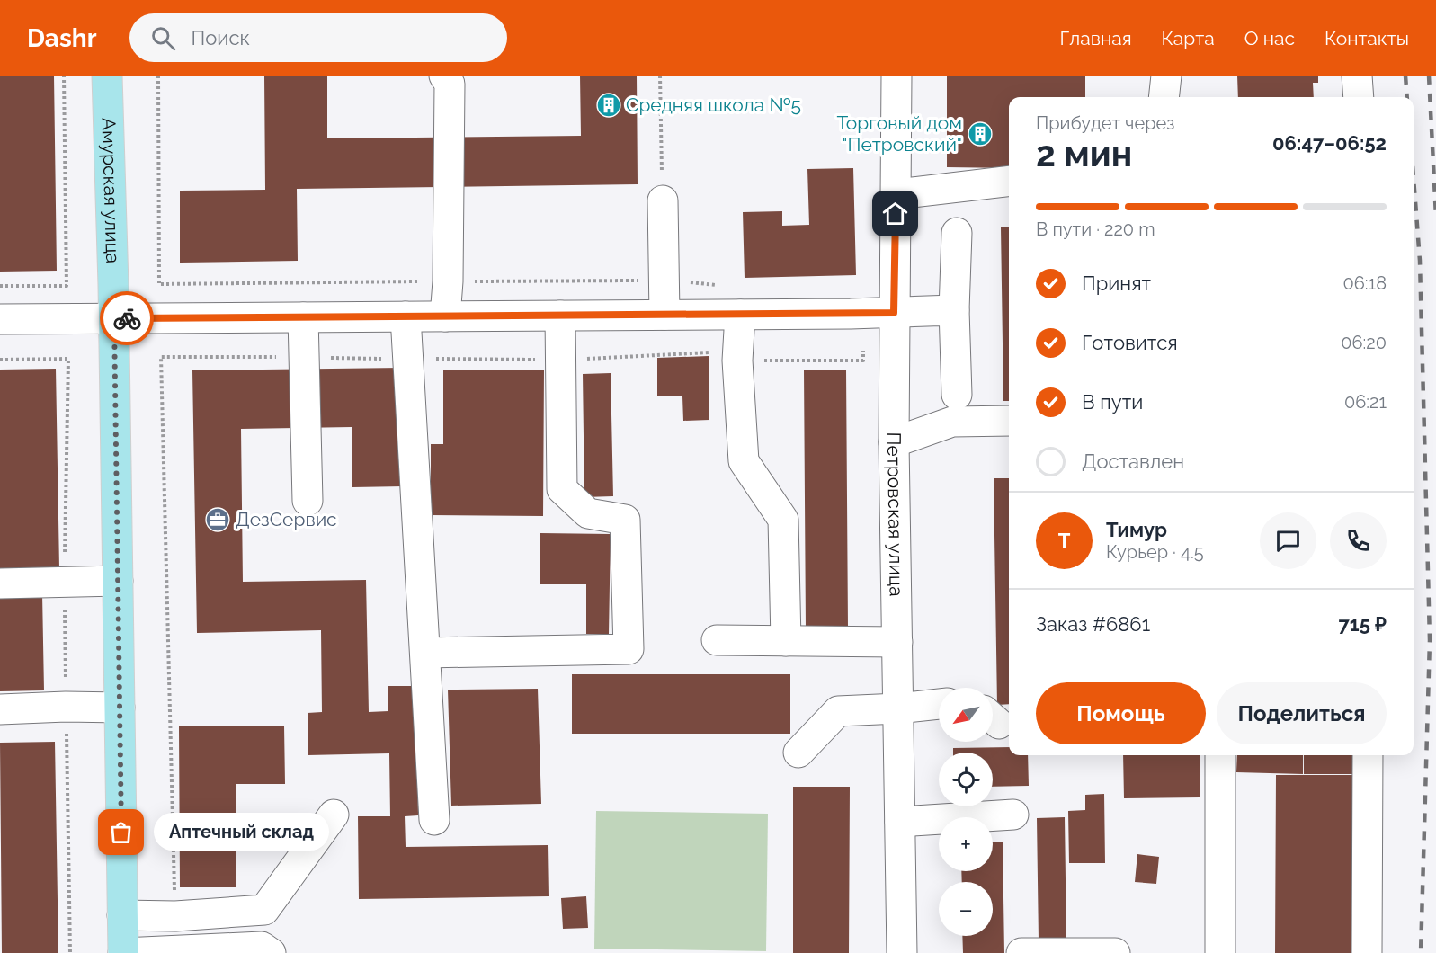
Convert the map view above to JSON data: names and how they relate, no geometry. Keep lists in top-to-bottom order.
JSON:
{
  "streets": {
    "main road": ["Амурская улица"],
    "street": ["Петровская улица"]
  },
  "places": {
    "building": ["Средняя школа №5", "Торговый дом \"Петровский\""],
    "office": ["ДезСервис"],
    "other": ["Аптечный склад"]
  },
  "north": "bottom left",
  "page": {
    "header": "Dashr",
    "search": "Поиск",
    "nav": [
      "Главная",
      "Карта",
      "О нас",
      "Контакты"
    ],
    "heading": ["2 мин", "Прибудет через", "06:47–06:52"],
    "panel": [
      "Тимур",
      "Курьер · 4.5",
      "Заказ #6861",
      "715 ₽"
    ],
    "bar": "В пути · 220 m",
    "list": [
      ["Принят", "06:18"],
      ["Готовится", "06:20"],
      ["В пути", "06:21"],
      "Доставлен"
    ],
    "round": "Т",
    "buttons": ["Помощь", "Поделиться"],
    "map_buttons": ["+", "−"],
    "bubble": "Аптечный склад"
  }
}
